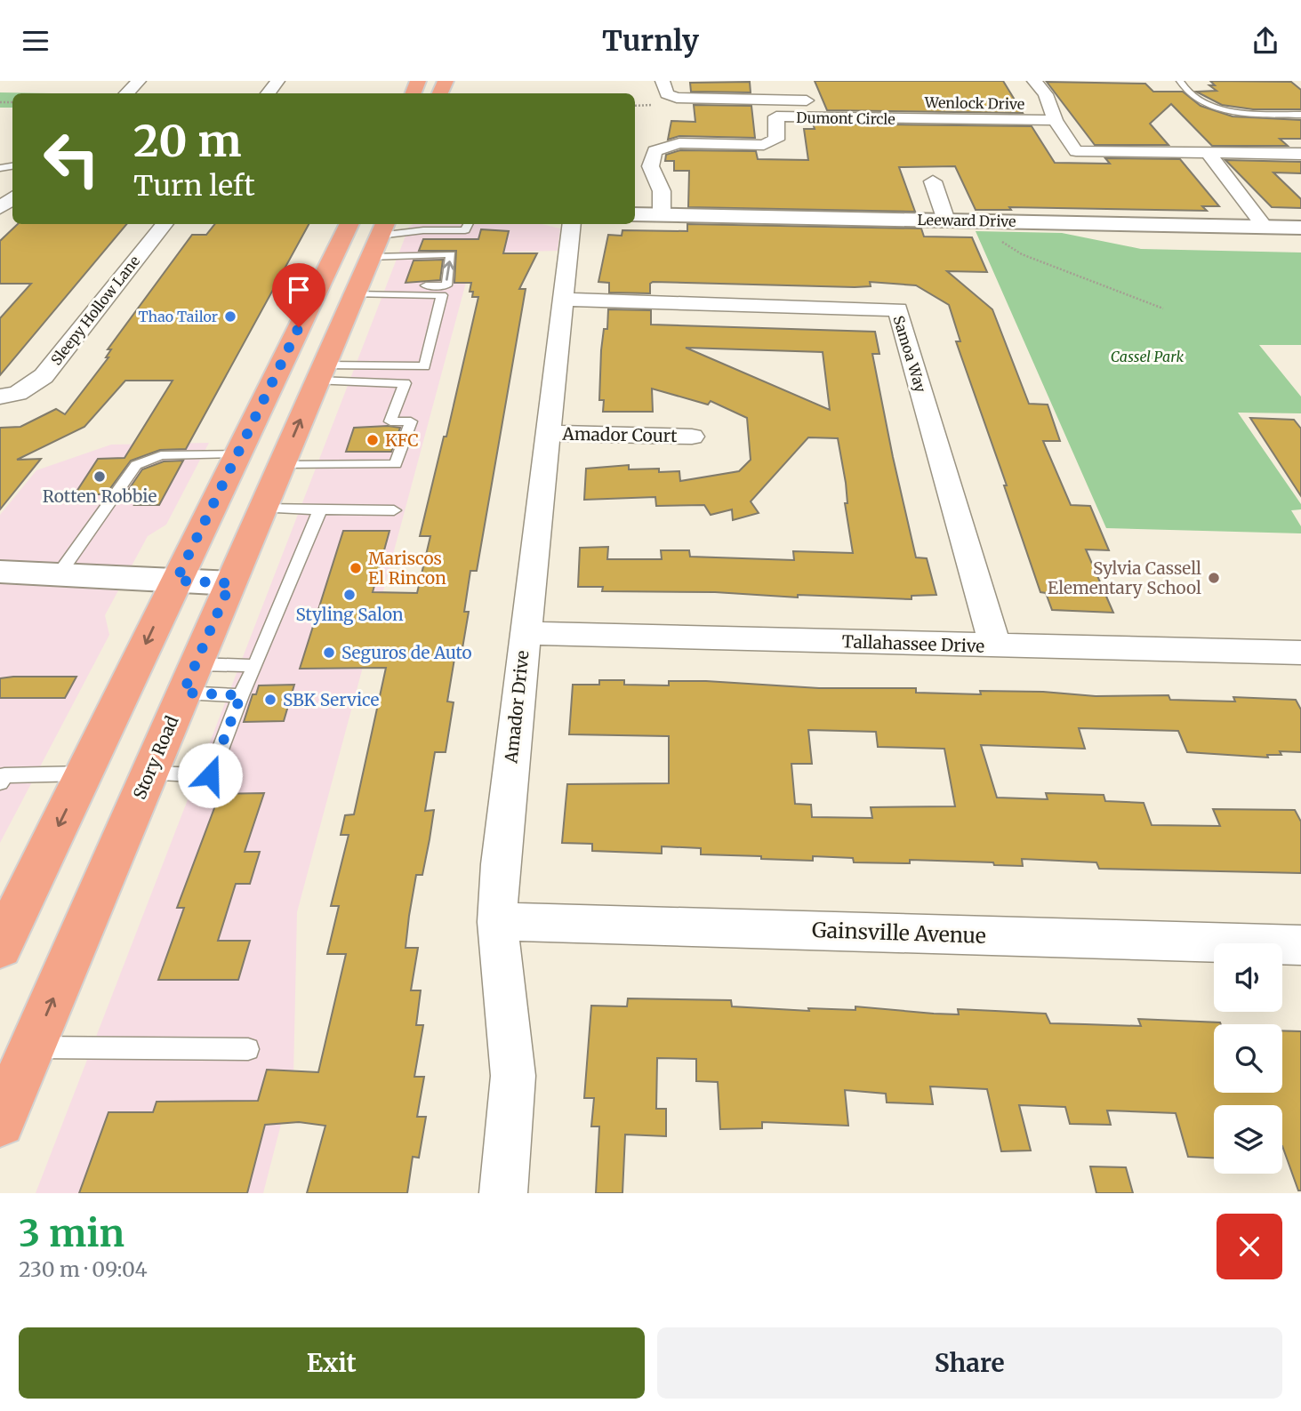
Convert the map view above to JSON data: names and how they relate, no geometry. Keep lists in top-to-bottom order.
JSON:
{
  "streets": {
    "main road": ["Story Road"],
    "street": [
      "Dumont Circle",
      "Leeward Drive",
      "Sleepy Hollow Lane",
      "Samoa Way",
      "Amador Court",
      "Tallahassee Drive",
      "Amador Drive",
      "Gainsville Avenue"
    ]
  },
  "crossings": [
    ["Dumont Circle", "Leeward Drive"],
    ["Samoa Way", "Tallahassee Drive"],
    ["Samoa Way", "Amador Drive"],
    ["Amador Court", "Amador Drive"],
    ["Tallahassee Drive", "Amador Drive"],
    ["Amador Drive", "Gainsville Avenue"]
  ],
  "parks": ["Cassel Park"],
  "places": [
    "Thao Tailor",
    "KFC",
    "Rotten Robbie",
    "Mariscos El Rincon",
    "Sylvia Cassell Elementary School",
    "Styling Salon",
    "Seguros de Auto",
    "SBK Service"
  ],
  "page": {
    "header": "Turnly",
    "turn": ["20 m", "Turn left"],
    "heading": ["3 min", "230 m · 09:04"],
    "buttons": ["Exit", "Share"]
  }
}
